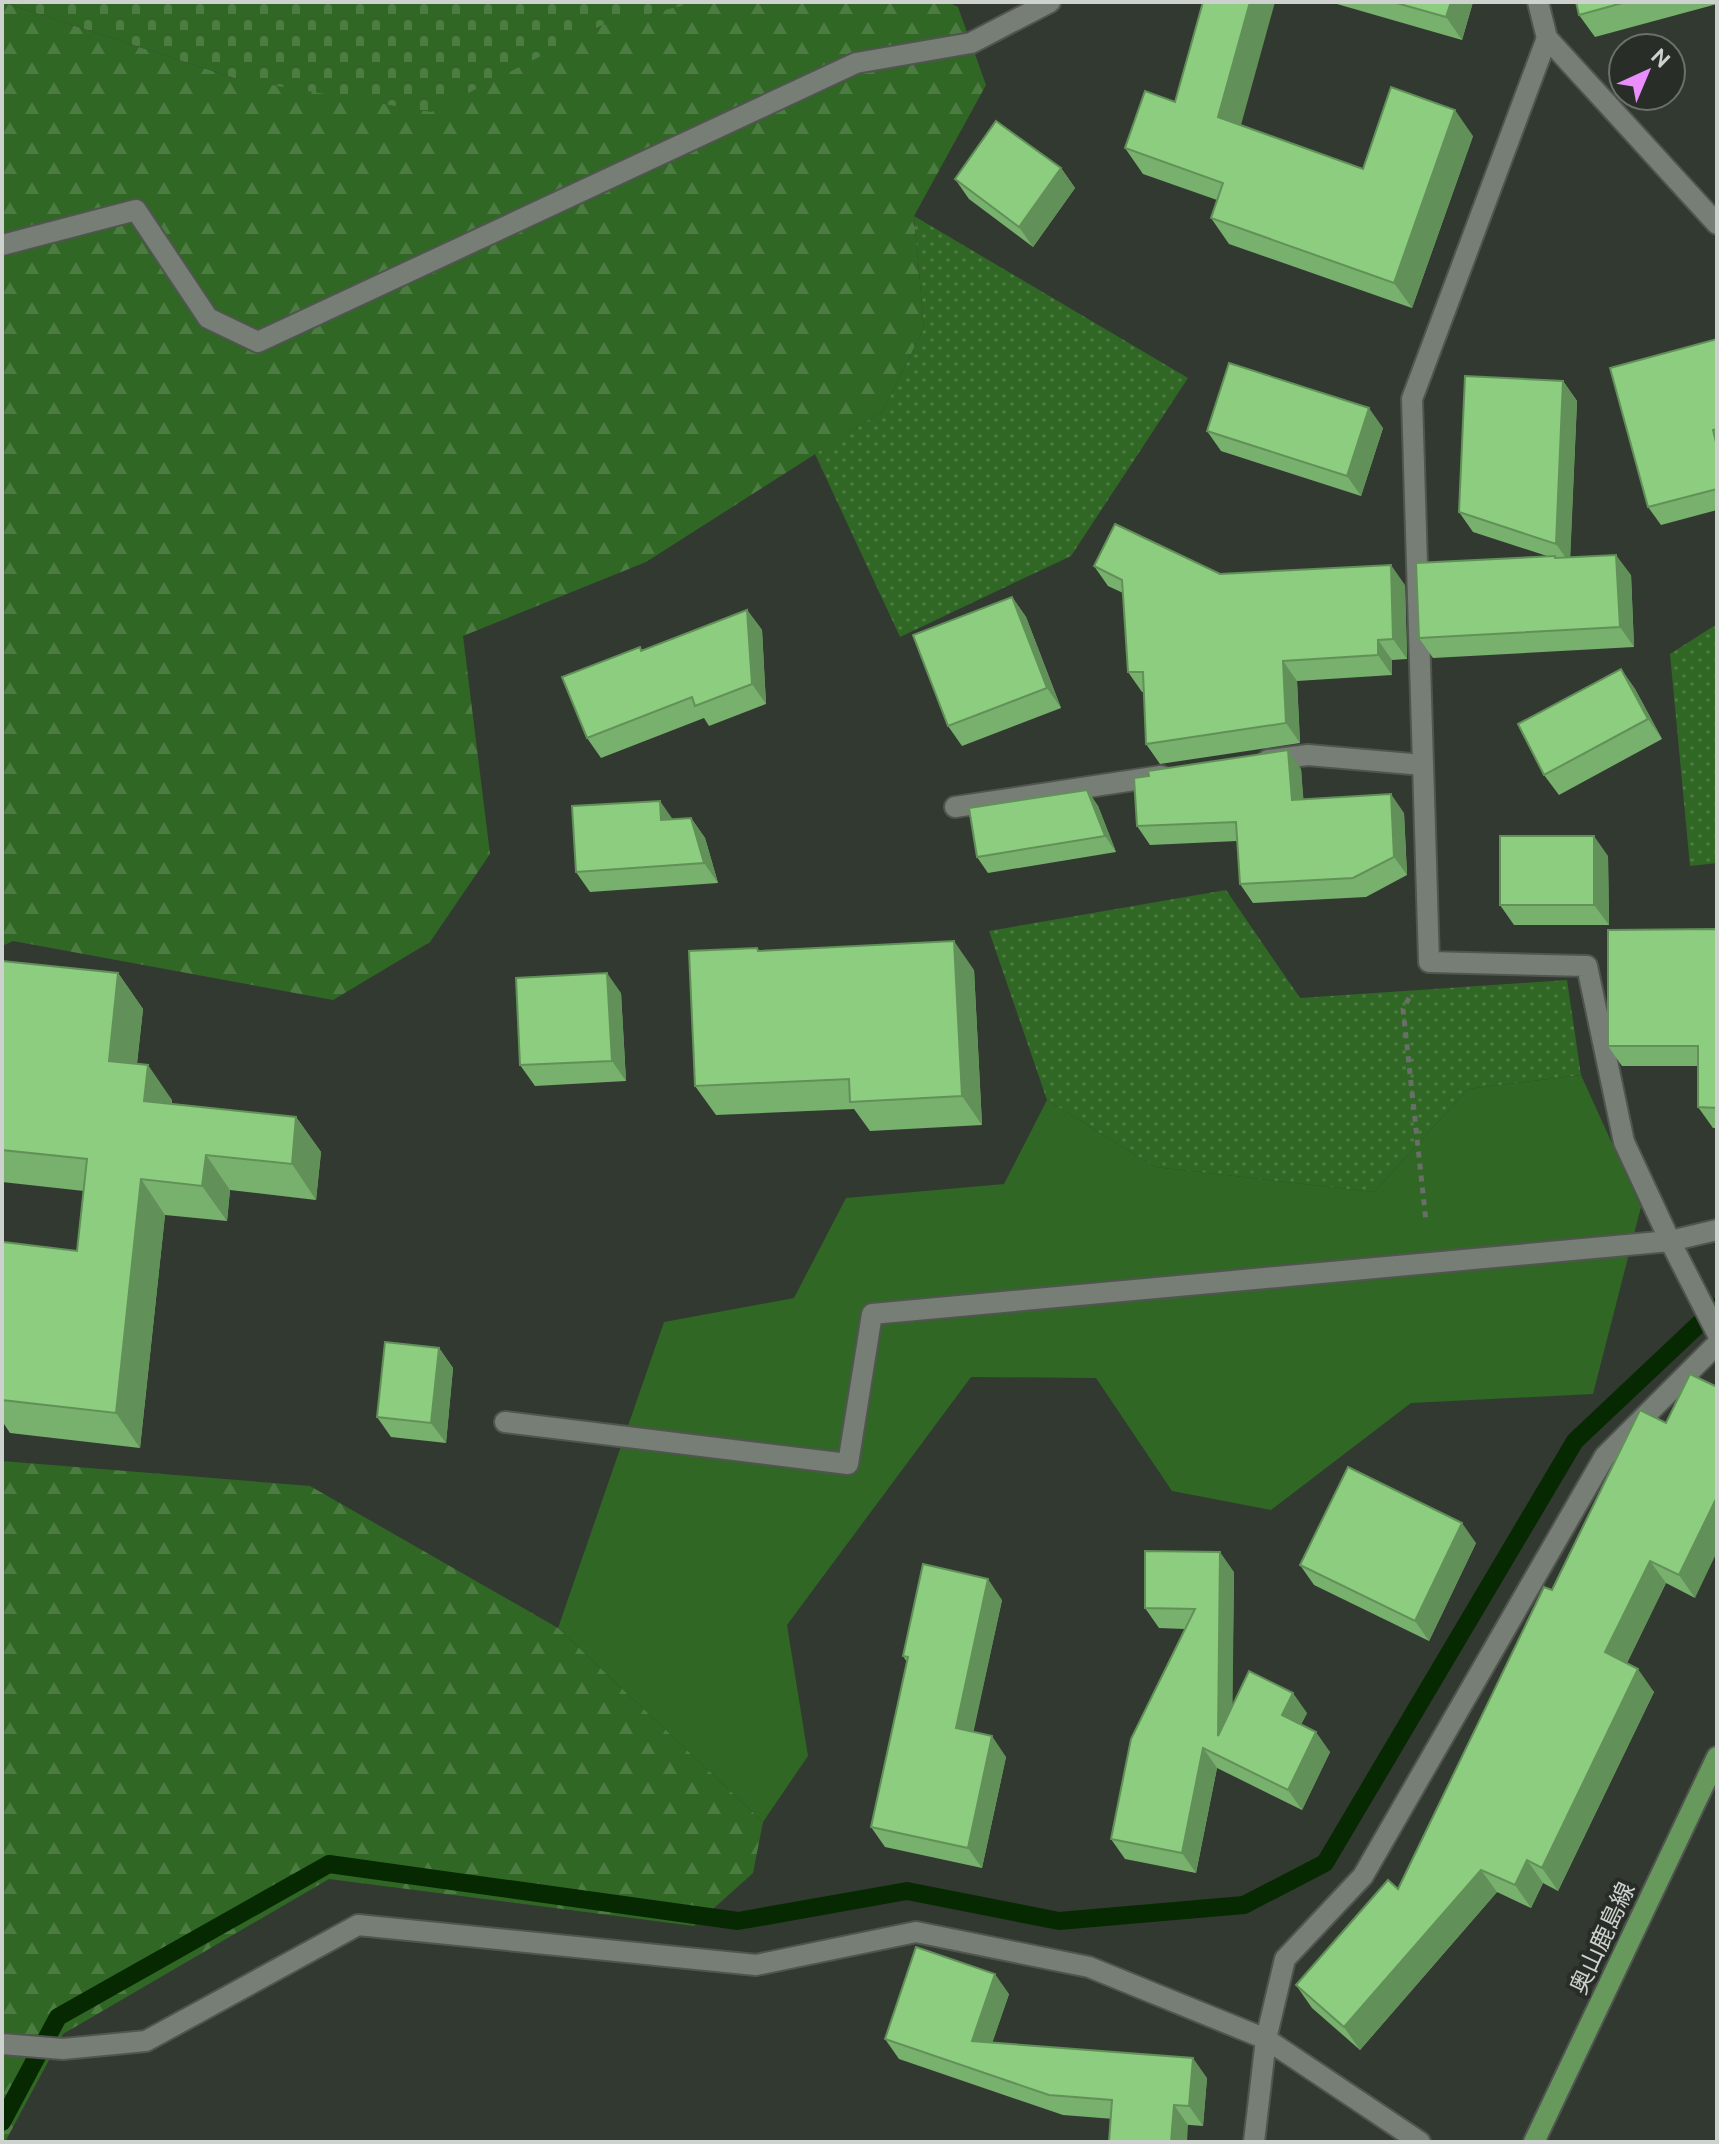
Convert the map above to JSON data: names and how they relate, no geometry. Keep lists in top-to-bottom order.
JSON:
{
  "streets": {
    "main road": ["奥山鹿島線"]
  },
  "north": "top right"
}
